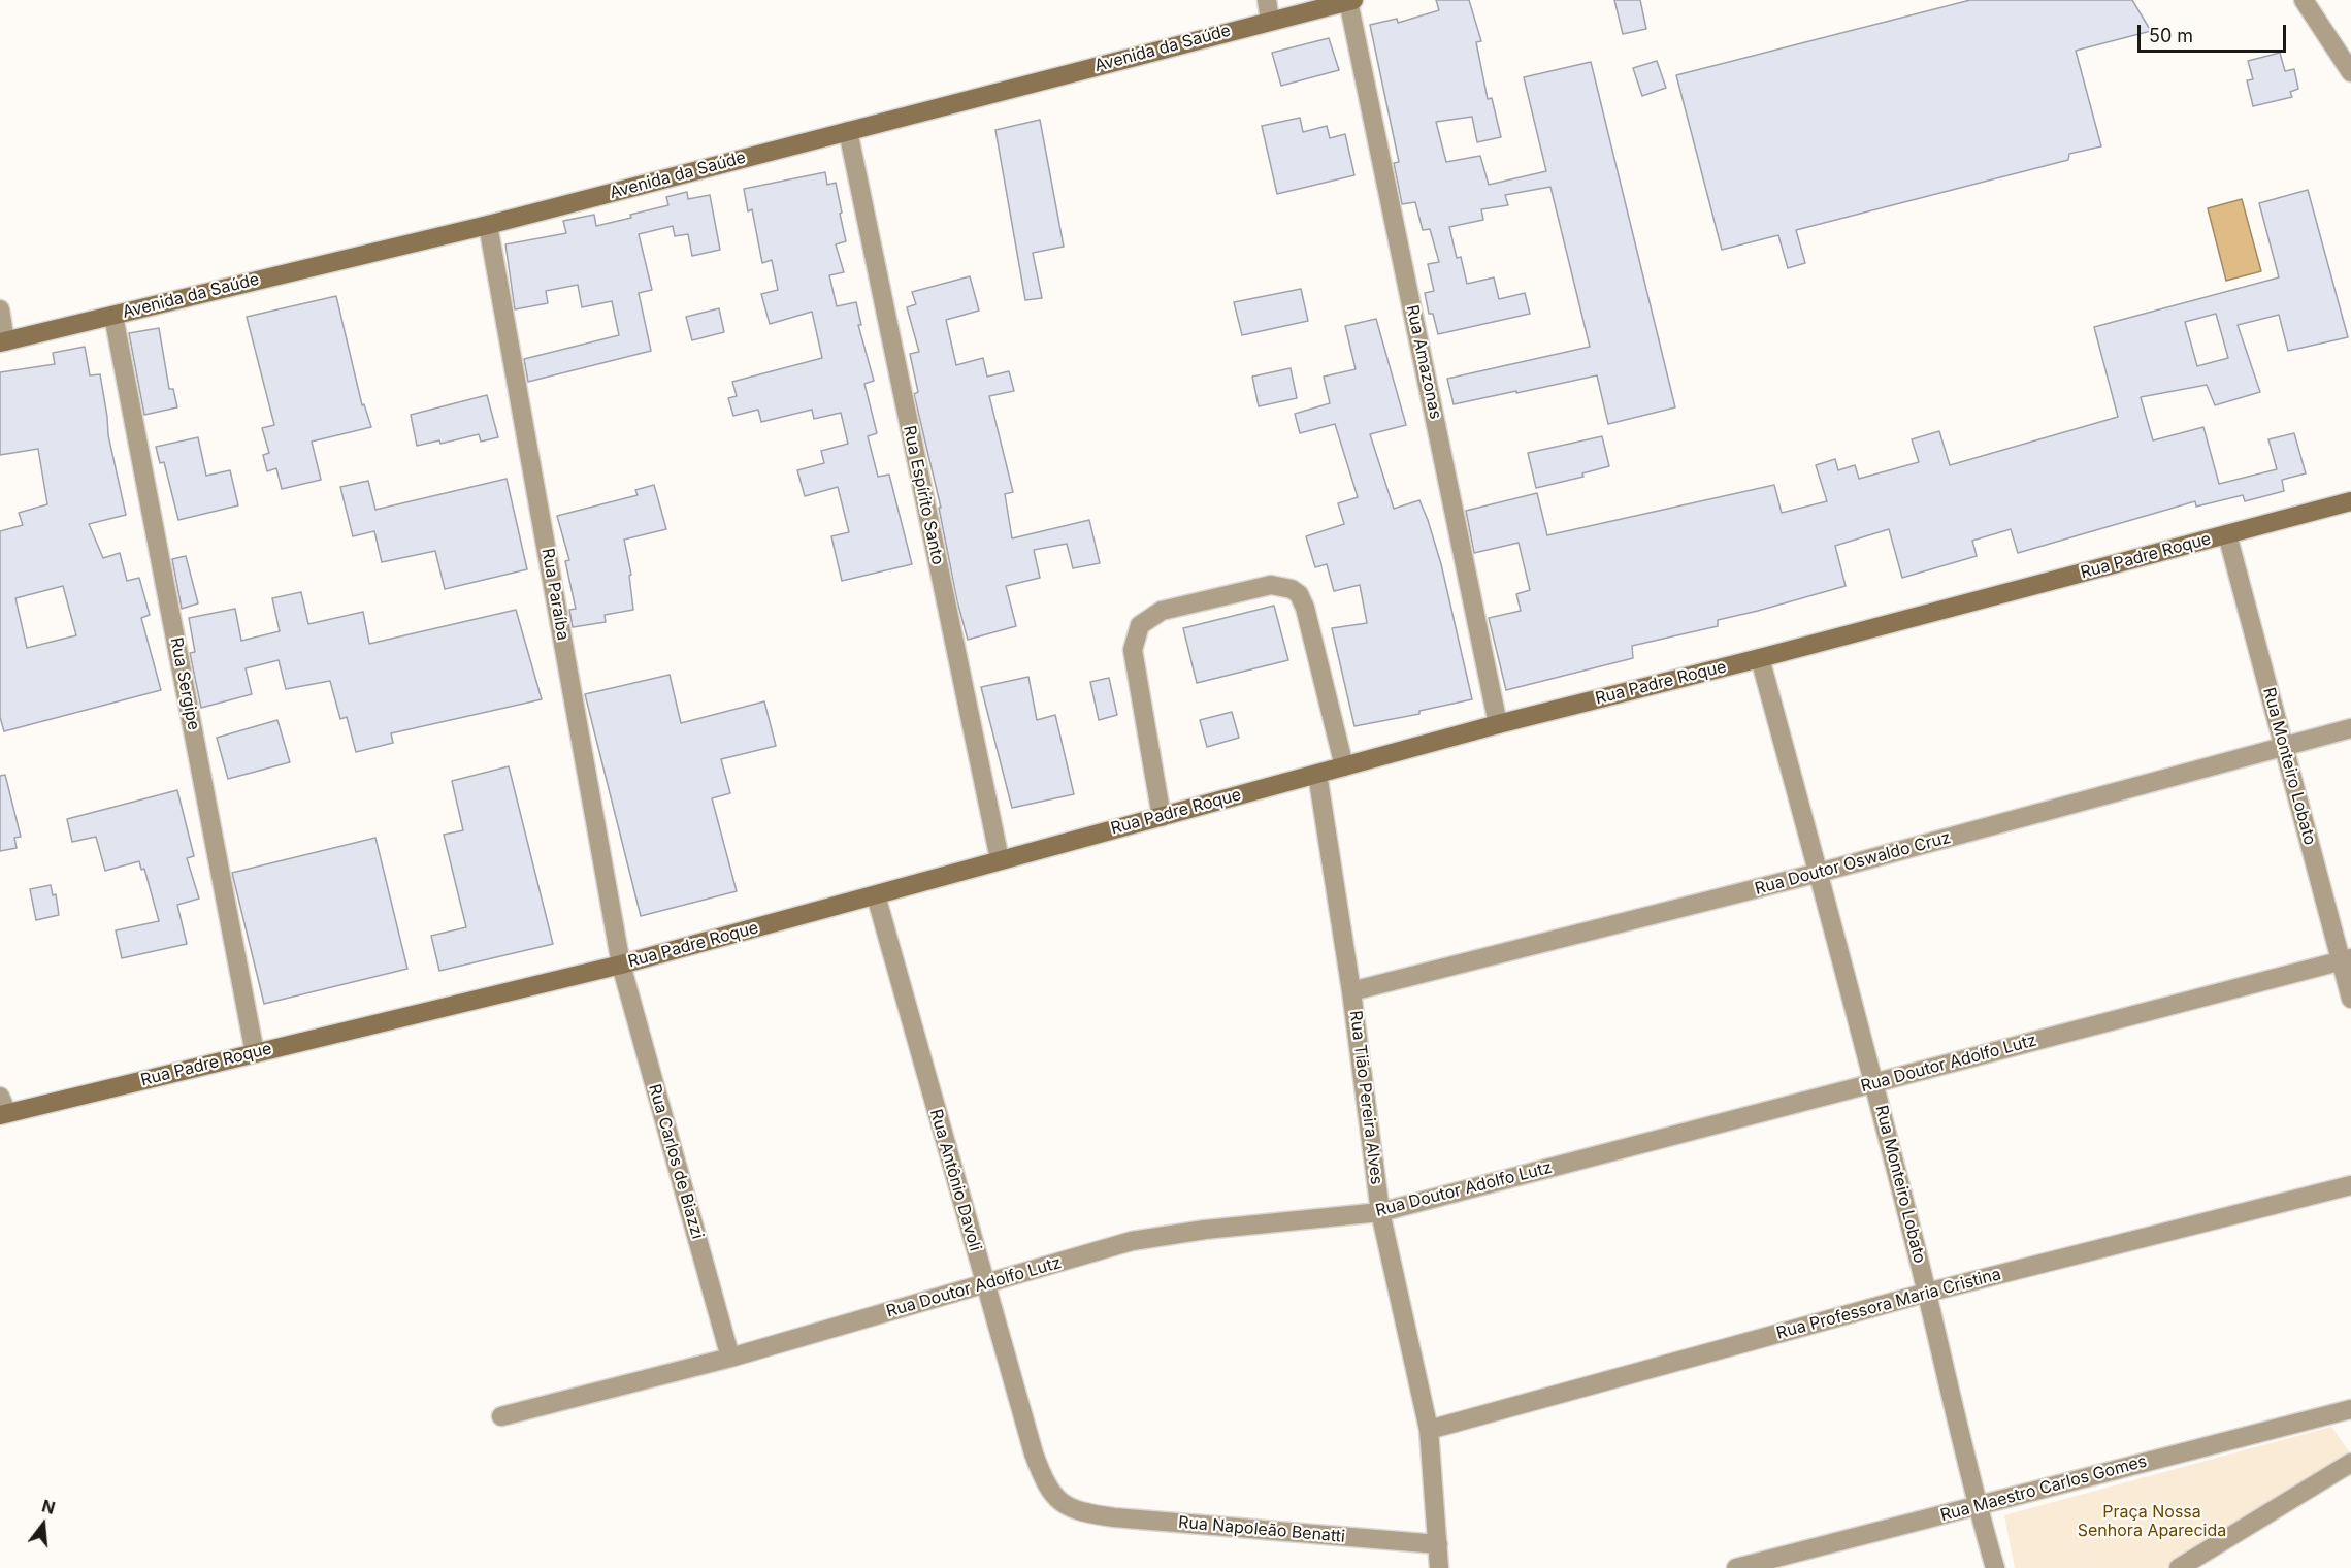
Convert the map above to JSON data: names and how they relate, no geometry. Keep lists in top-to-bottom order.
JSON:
{
  "streets": {
    "street": [
      "Avenida da Saúde",
      "Rua Amazonas",
      "Rua Espírito Santo",
      "Rua Padre Roque",
      "Rua Paraíba",
      "Rua Sergipe",
      "Rua Monteiro Lobato",
      "Rua Doutor Oswaldo Cruz",
      "Rua Doutor Adolfo Lutz",
      "Rua Tião Pereira Alves",
      "Rua Carlos de Biazzi",
      "Rua Antônio Davoli",
      "Rua Professora Maria Cristina",
      "Rua Maestro Carlos Gomes",
      "Rua Napoleão Benatti"
    ]
  },
  "crossings": [
    ["Avenida da Saúde", "Rua Amazonas"],
    ["Avenida da Saúde", "Rua Espírito Santo"],
    ["Avenida da Saúde", "Rua Paraíba"],
    ["Avenida da Saúde", "Rua Sergipe"],
    ["Rua Amazonas", "Rua Padre Roque"],
    ["Rua Espírito Santo", "Rua Padre Roque"],
    ["Rua Padre Roque", "Rua Paraíba"],
    ["Rua Padre Roque", "Rua Sergipe"],
    ["Rua Padre Roque", "Rua Monteiro Lobato"],
    ["Rua Padre Roque", "Rua Tião Pereira Alves"],
    ["Rua Padre Roque", "Rua Carlos de Biazzi"],
    ["Rua Padre Roque", "Rua Antônio Davoli"],
    ["Rua Paraíba", "Rua Carlos de Biazzi"],
    ["Rua Monteiro Lobato", "Rua Doutor Oswaldo Cruz"],
    ["Rua Monteiro Lobato", "Rua Doutor Adolfo Lutz"],
    ["Rua Monteiro Lobato", "Rua Professora Maria Cristina"],
    ["Rua Monteiro Lobato", "Rua Maestro Carlos Gomes"],
    ["Rua Doutor Oswaldo Cruz", "Rua Tião Pereira Alves"],
    ["Rua Doutor Adolfo Lutz", "Rua Tião Pereira Alves"],
    ["Rua Doutor Adolfo Lutz", "Rua Carlos de Biazzi"],
    ["Rua Doutor Adolfo Lutz", "Rua Antônio Davoli"],
    ["Rua Tião Pereira Alves", "Rua Professora Maria Cristina"],
    ["Rua Tião Pereira Alves", "Rua Napoleão Benatti"],
    ["Rua Antônio Davoli", "Rua Napoleão Benatti"]
  ],
  "parks": ["Praça Nossa Senhora Aparecida"],
  "scale_bar": "50 m",
  "north": "top"
}
